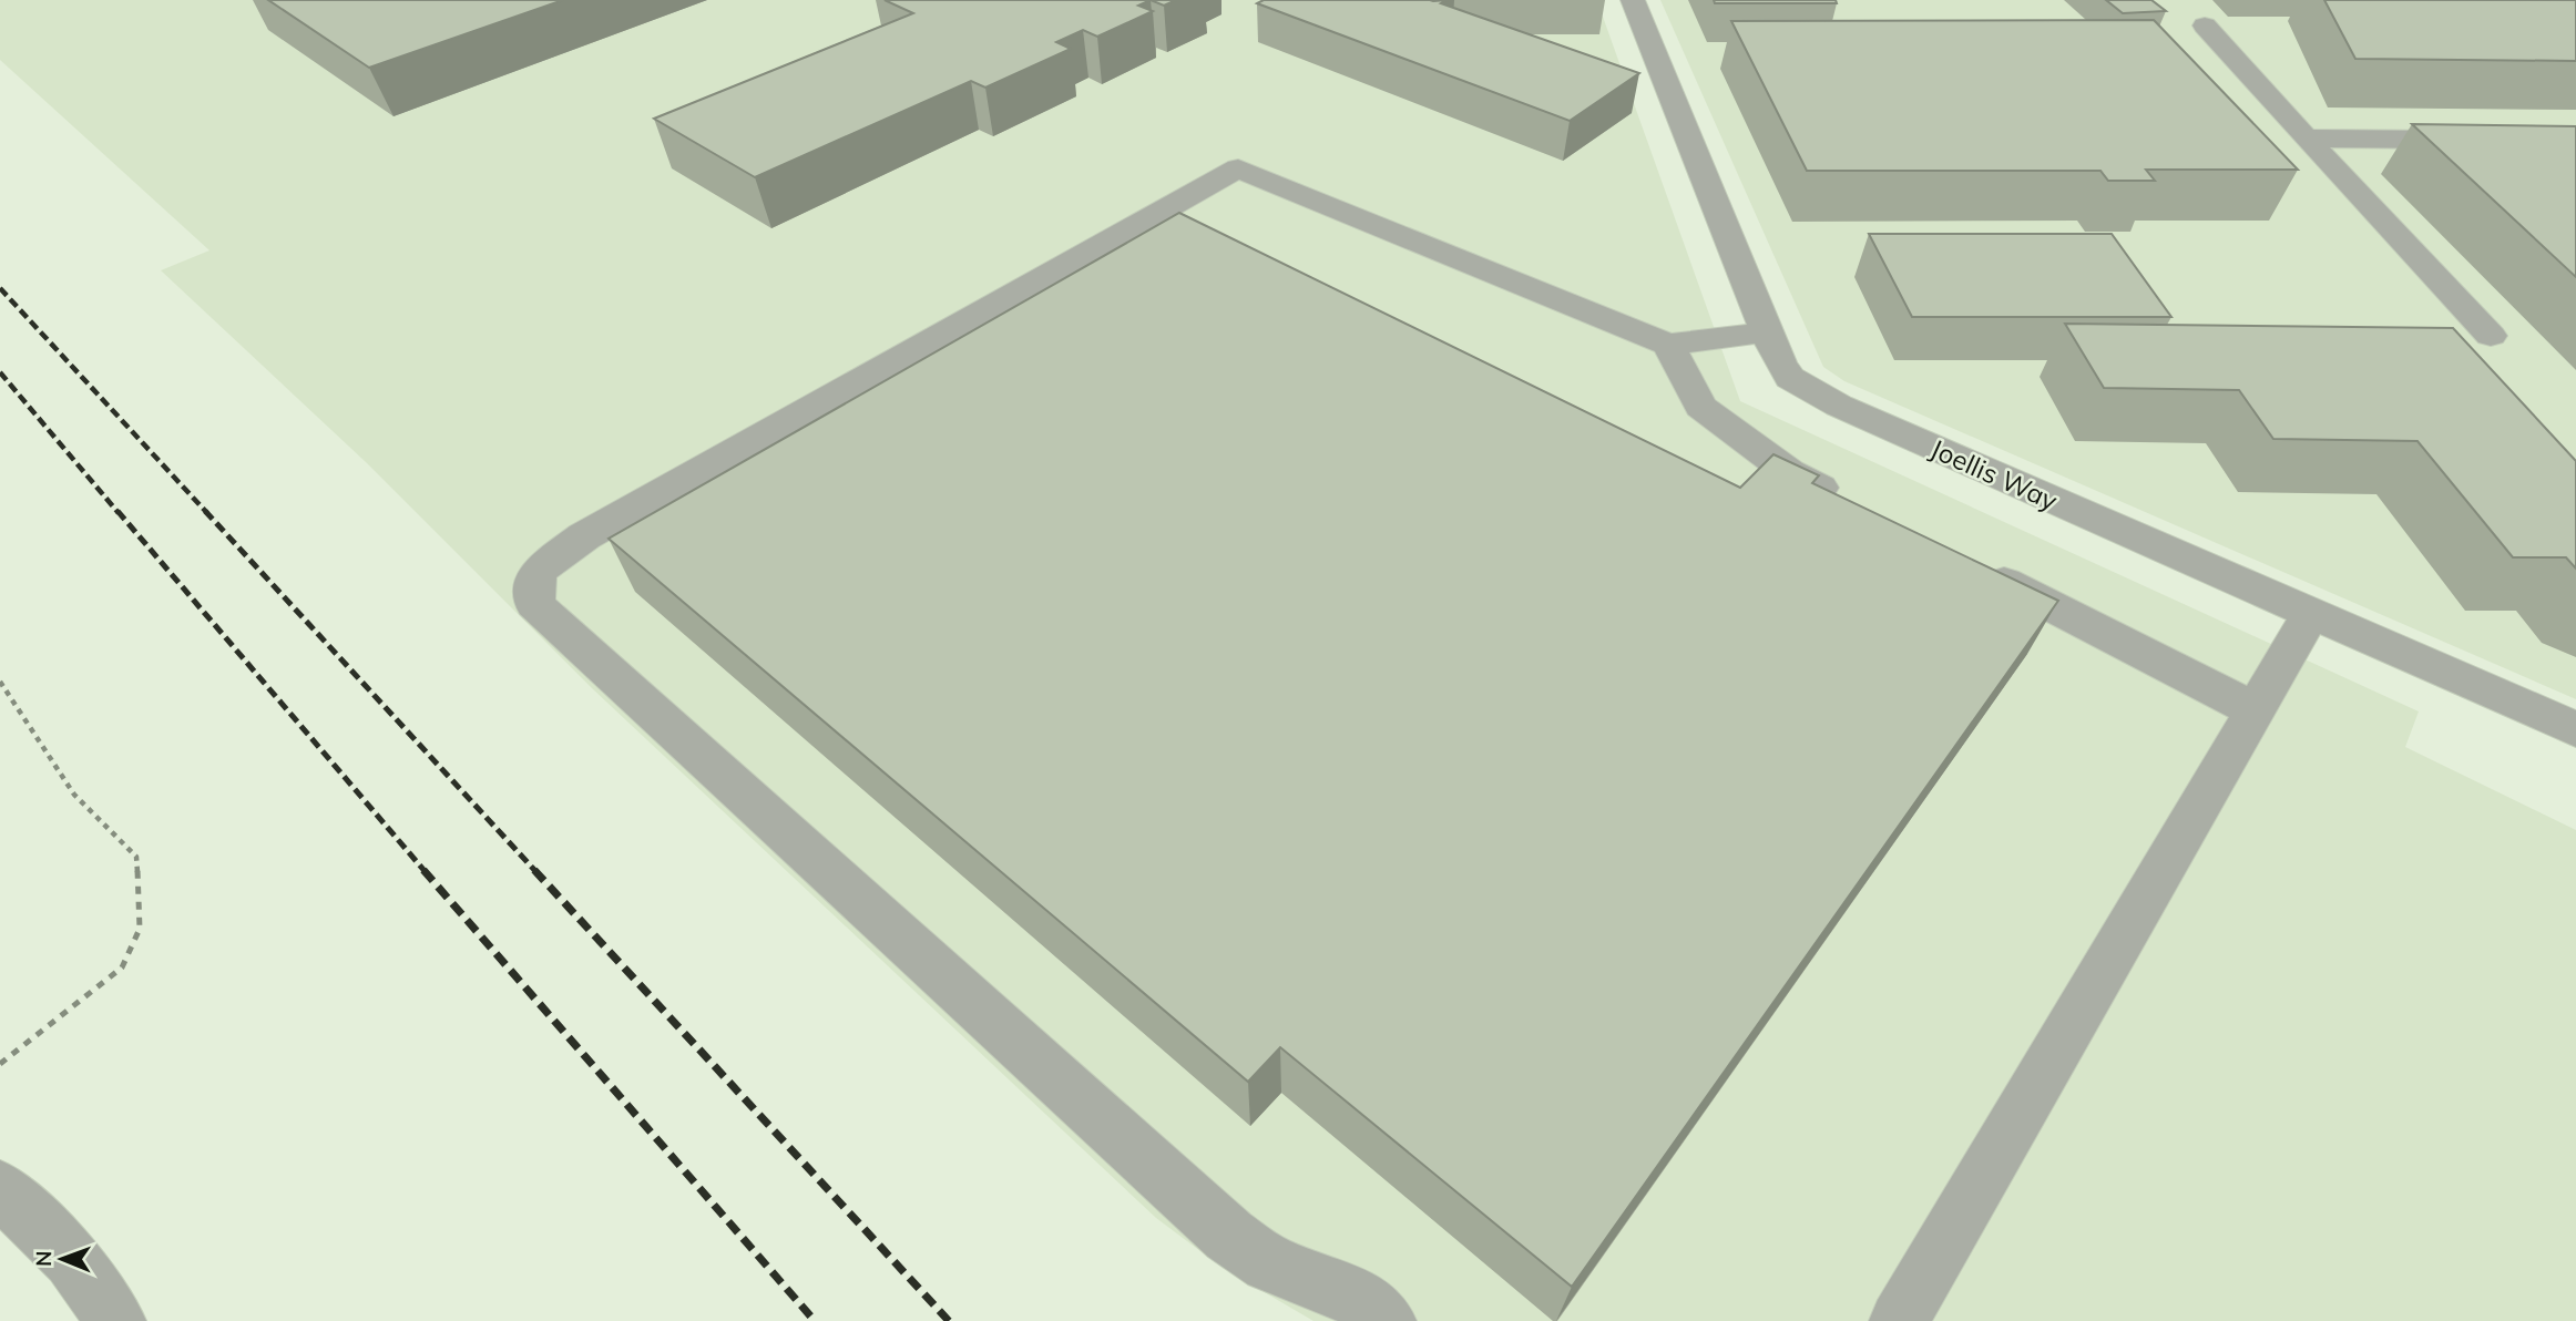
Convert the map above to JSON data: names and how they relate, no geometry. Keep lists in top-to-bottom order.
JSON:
{
  "streets": {
    "street": ["Joellis Way"]
  },
  "north": "left"
}
